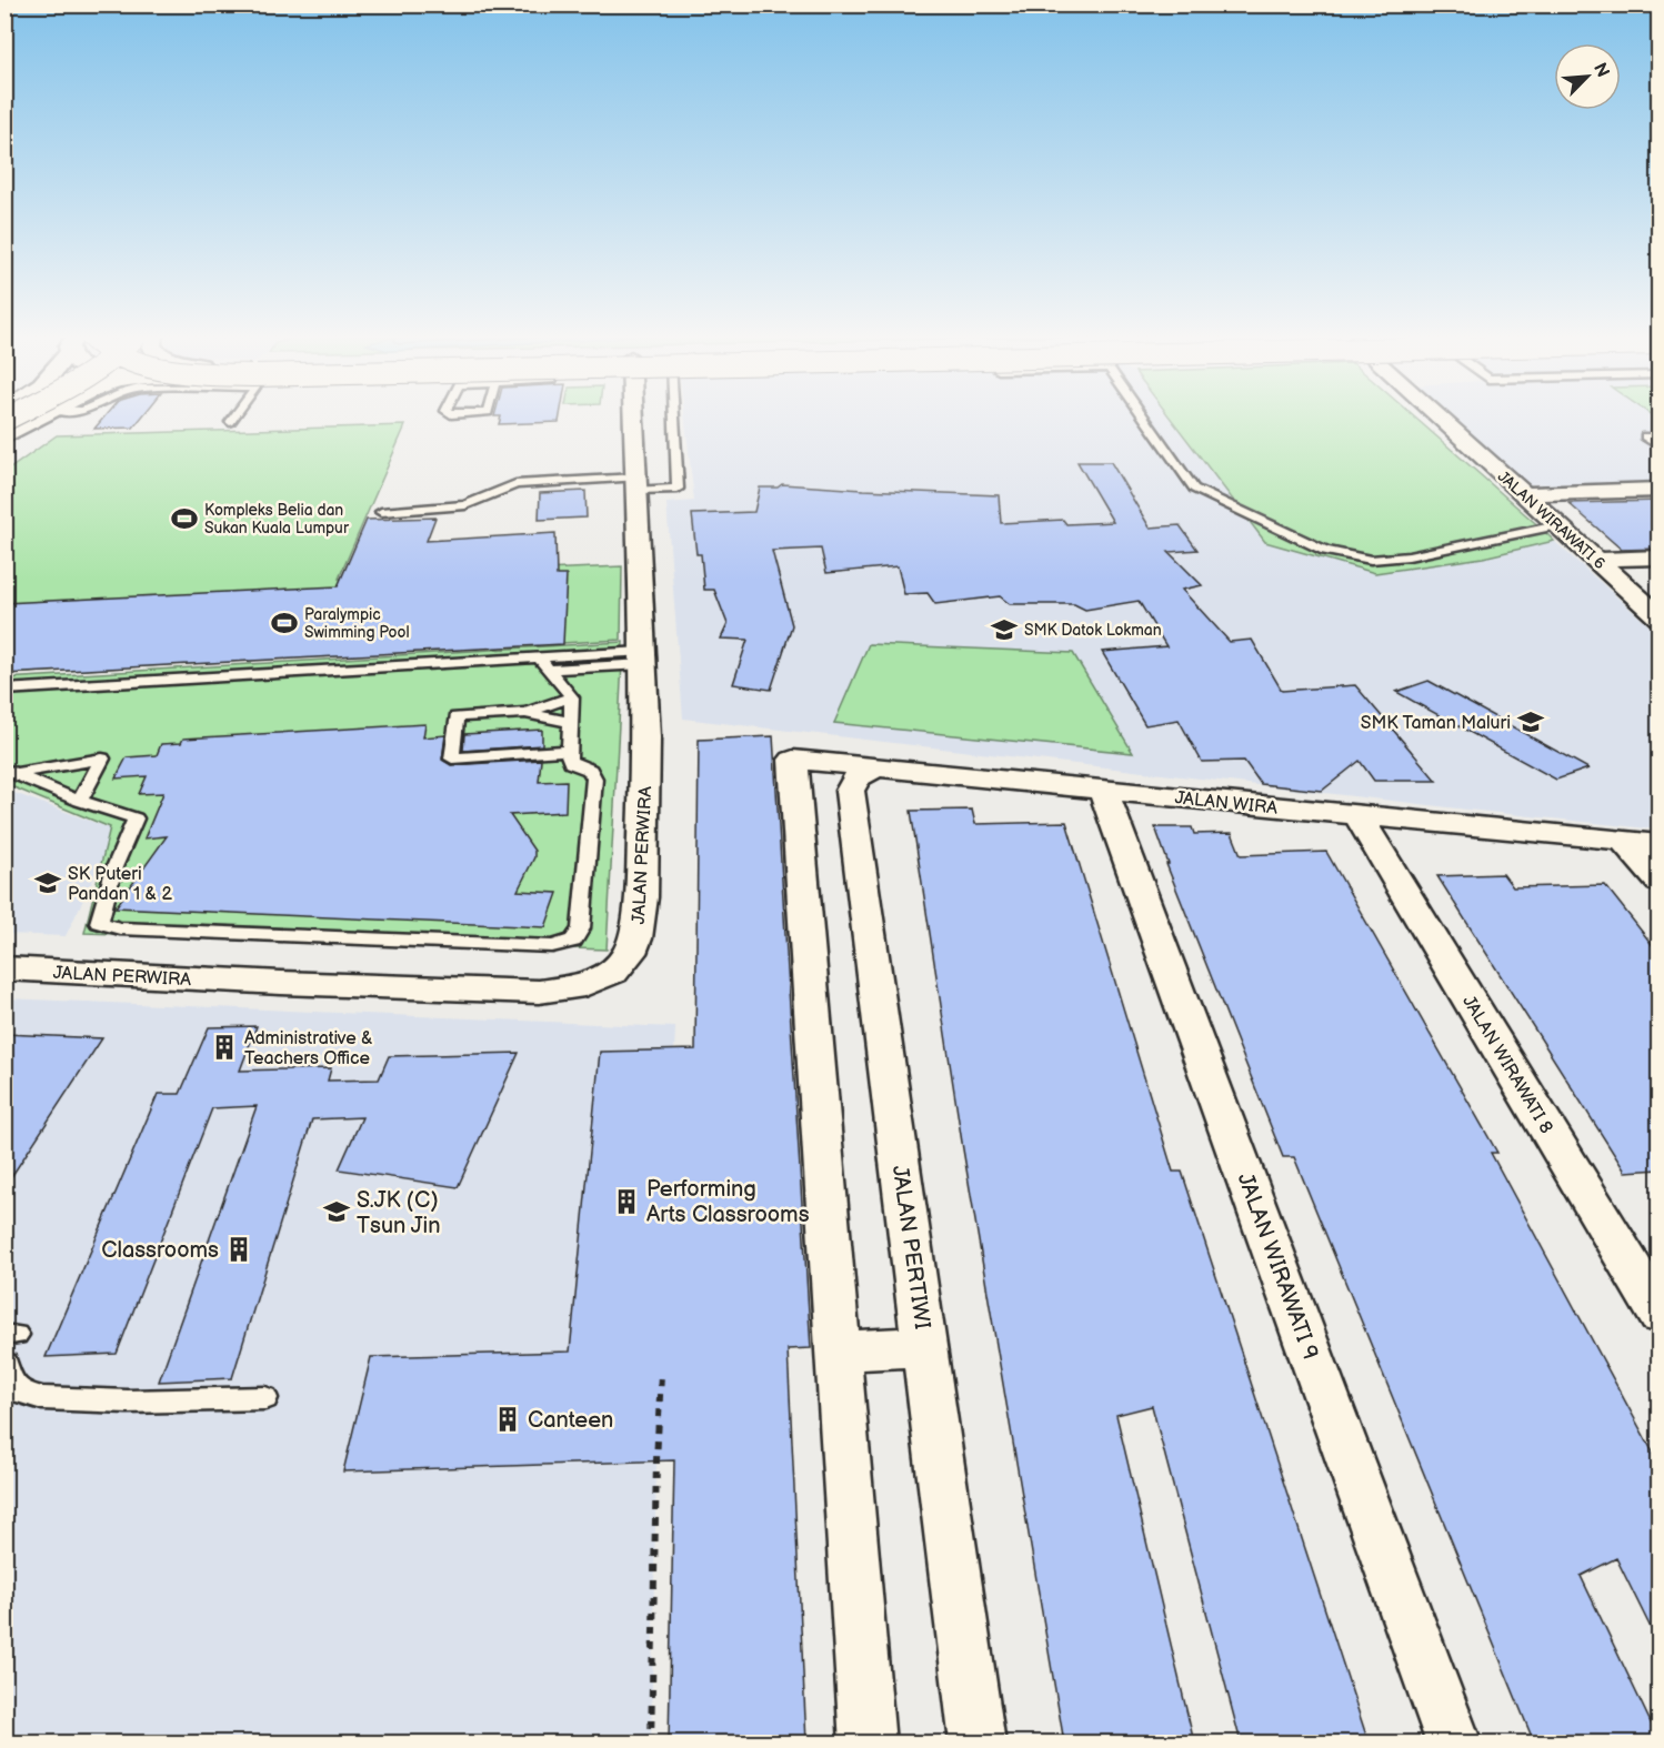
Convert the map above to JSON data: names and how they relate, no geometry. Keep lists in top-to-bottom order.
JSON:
{
  "streets": {
    "street": [
      "JALAN WIRAWATI 6",
      "JALAN WIRA",
      "JALAN PERWIRA",
      "JALAN WIRAWATI 8",
      "JALAN PERTIWI",
      "JALAN WIRAWATI 9"
    ]
  },
  "crossings": [
    ["JALAN WIRA", "JALAN WIRAWATI 8"],
    ["JALAN WIRA", "JALAN PERTIWI"],
    ["JALAN WIRA", "JALAN WIRAWATI 9"]
  ],
  "places": {
    "sports": ["Kompleks Belia dan Sukan Kuala Lumpur", "Paralympic Swimming Pool"],
    "school or university": [
      "SMK Datok Lokman",
      "SMK Taman Maluri",
      "SK Puteri Pandan 1 & 2",
      "S.JK (C) Tsun Jin"
    ],
    "building": [
      "Administrative & Teachers Office",
      "Performing Arts Classrooms",
      "Classrooms",
      "Canteen"
    ]
  },
  "north": "top right"
}
